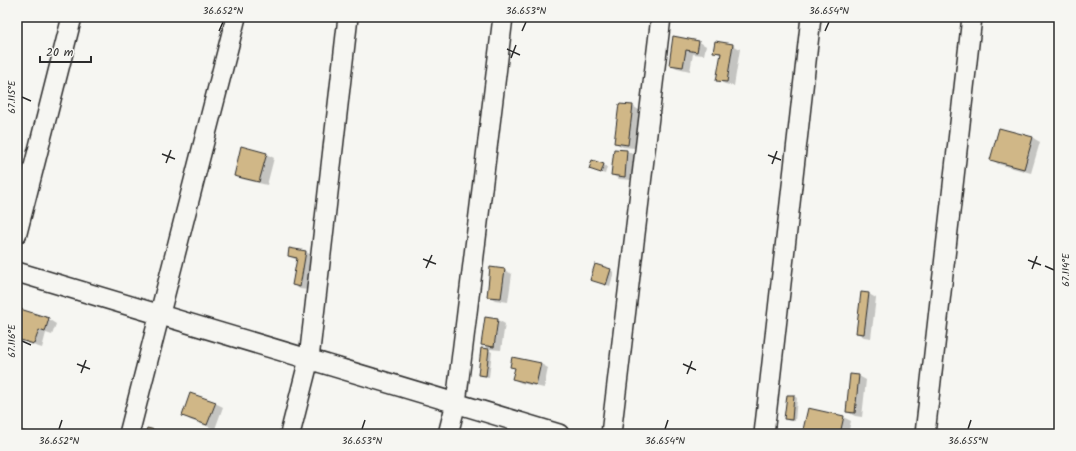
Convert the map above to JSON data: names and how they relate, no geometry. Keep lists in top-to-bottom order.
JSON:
{
  "scale_bar": "20 m",
  "coordinates": [
    "36.652°N",
    "36.653°N",
    "36.654°N",
    "67.115°E",
    "67.114°E",
    "67.116°E",
    "36.655°N"
  ]
}
